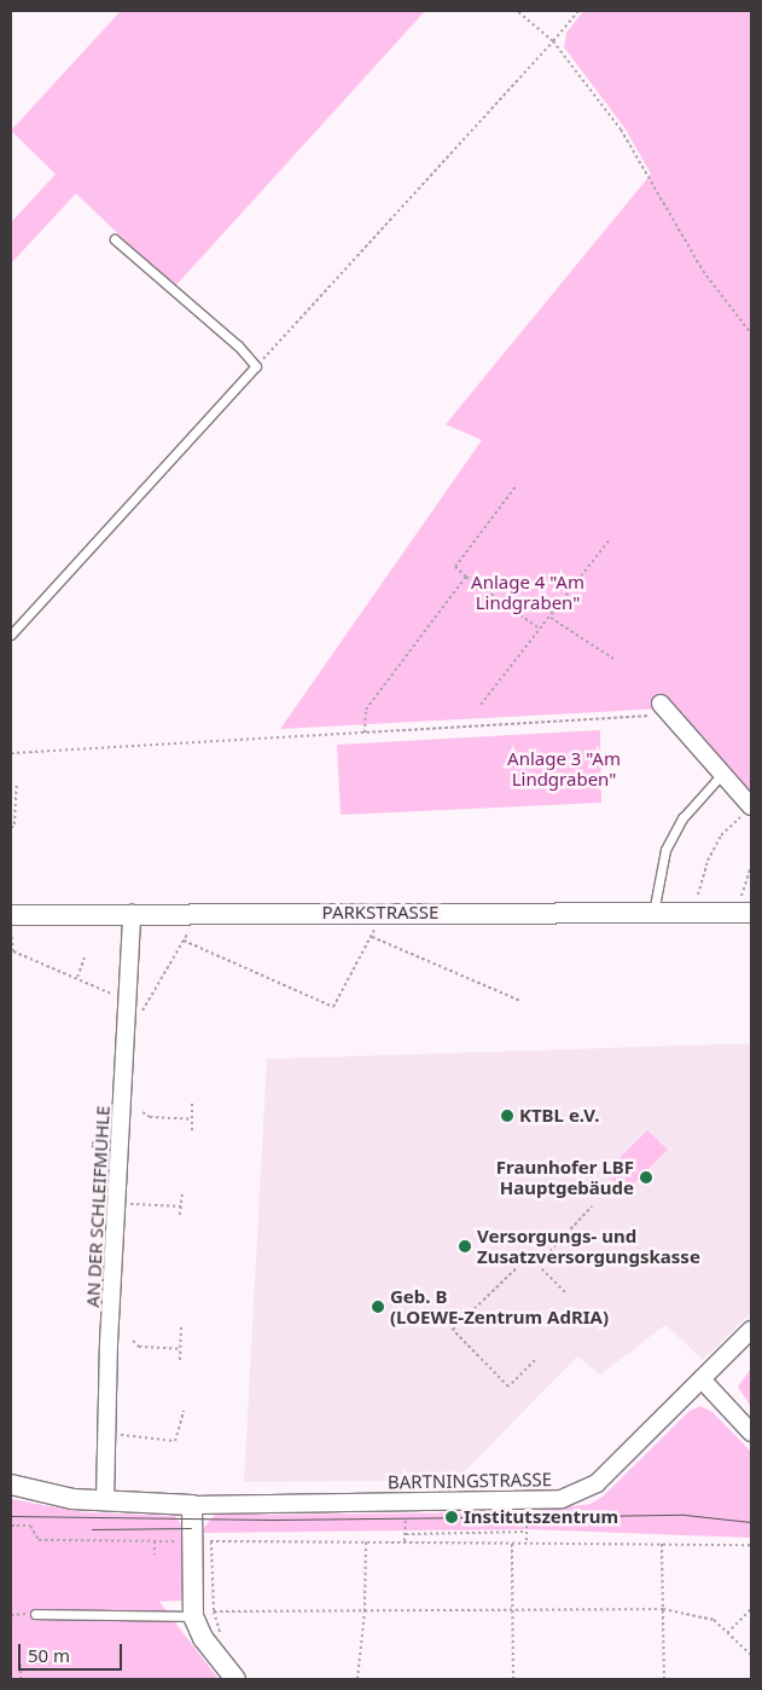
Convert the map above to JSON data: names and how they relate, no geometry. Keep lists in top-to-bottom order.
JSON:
{
  "streets": {
    "street": ["PARKSTRASSE", "AN DER SCHLEIFMÜHLE", "BARTNINGSTRASSE"]
  },
  "crossings": [
    ["PARKSTRASSE", "AN DER SCHLEIFMÜHLE"]
  ],
  "parks": ["Anlage 4 \"Am Lindgraben\"", "Anlage 3 \"Am Lindgraben\""],
  "places": [
    "KTBL e.V.",
    "Fraunhofer LBF Hauptgebäude",
    "Versorgungs- und Zusatzversorgungskasse",
    "Geb. B (LOEWE-Zentrum AdRIA)",
    "Institutszentrum"
  ],
  "scale_bar": "50 m"
}
